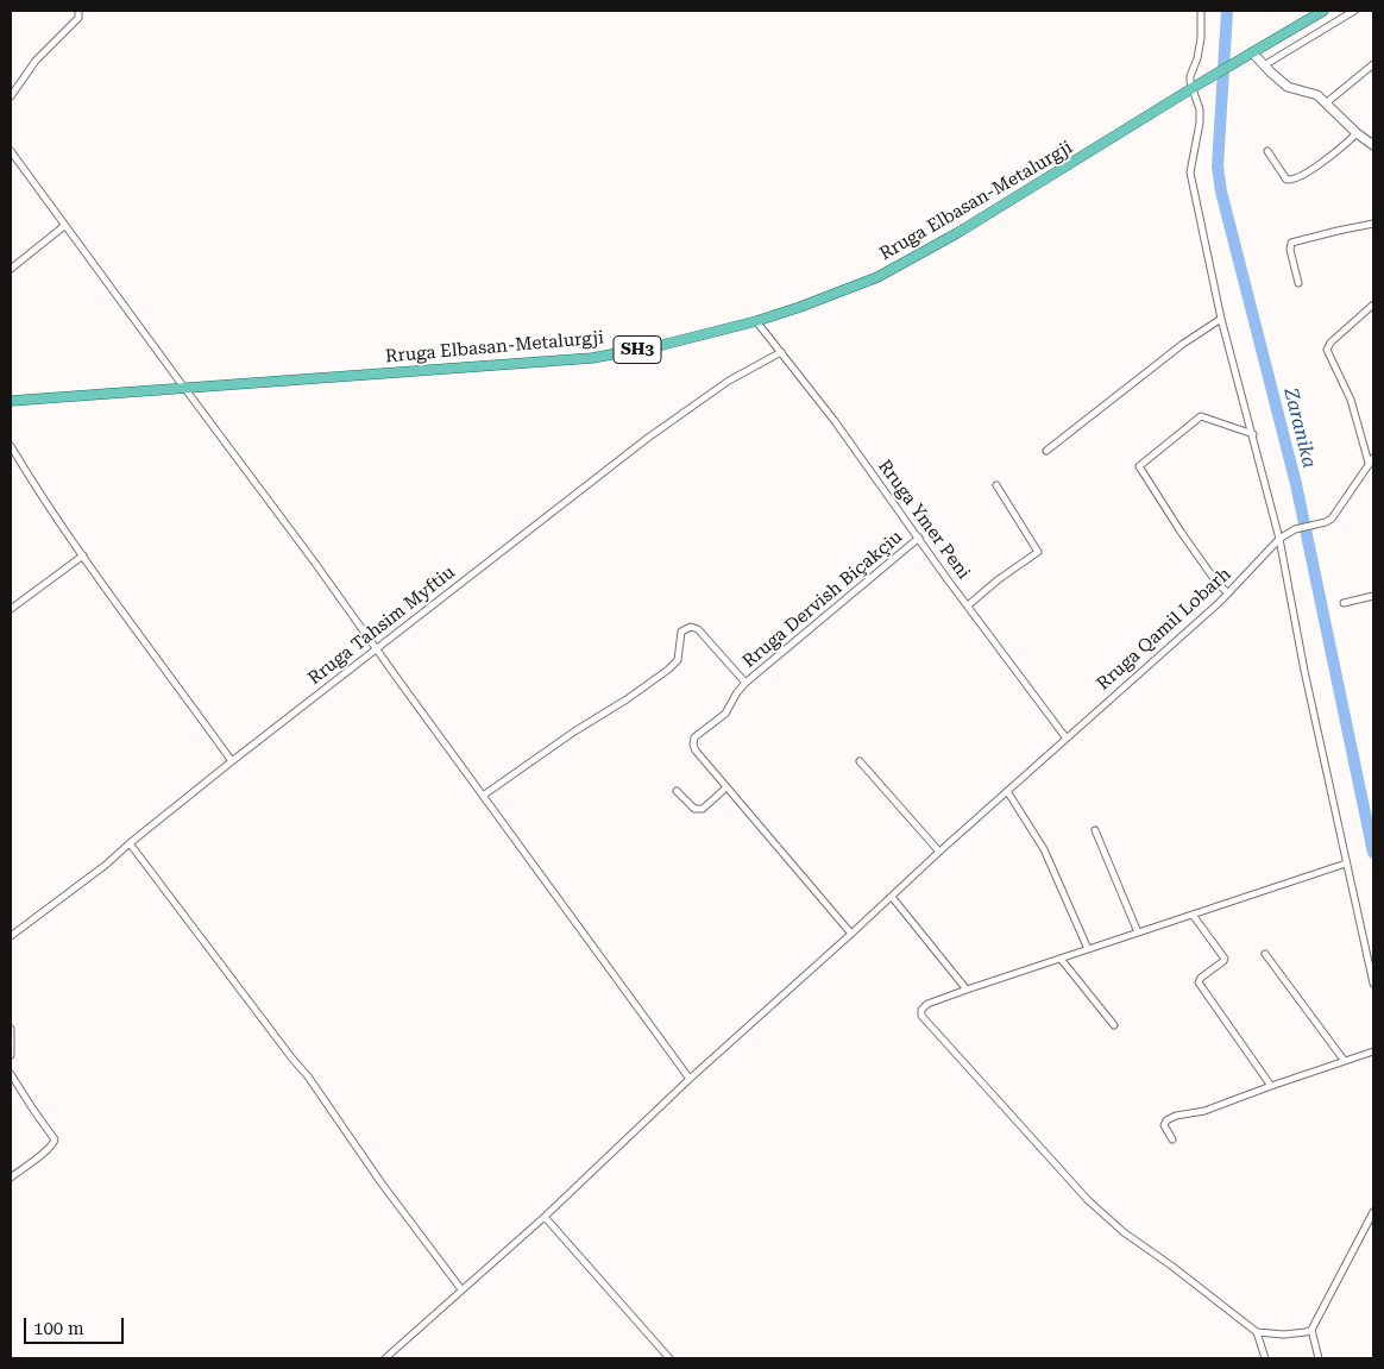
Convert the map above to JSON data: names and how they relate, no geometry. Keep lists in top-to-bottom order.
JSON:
{
  "streets": {
    "main road": ["Rruga Elbasan-Metalurgji", "SH3"],
    "street": [
      "Rruga Ymer Peni",
      "Rruga Dervish Biçakçiu",
      "Rruga Tahsim Myftiu",
      "Rruga Qamil Lobarh"
    ]
  },
  "crossings": [
    ["Rruga Elbasan-Metalurgji", "SH3"],
    ["Rruga Elbasan-Metalurgji", "Rruga Ymer Peni"],
    ["Rruga Ymer Peni", "Rruga Dervish Biçakçiu"],
    ["Rruga Ymer Peni", "Rruga Tahsim Myftiu"],
    ["Rruga Ymer Peni", "Rruga Qamil Lobarh"]
  ],
  "water": ["Zaranika"],
  "scale_bar": "100 m"
}
